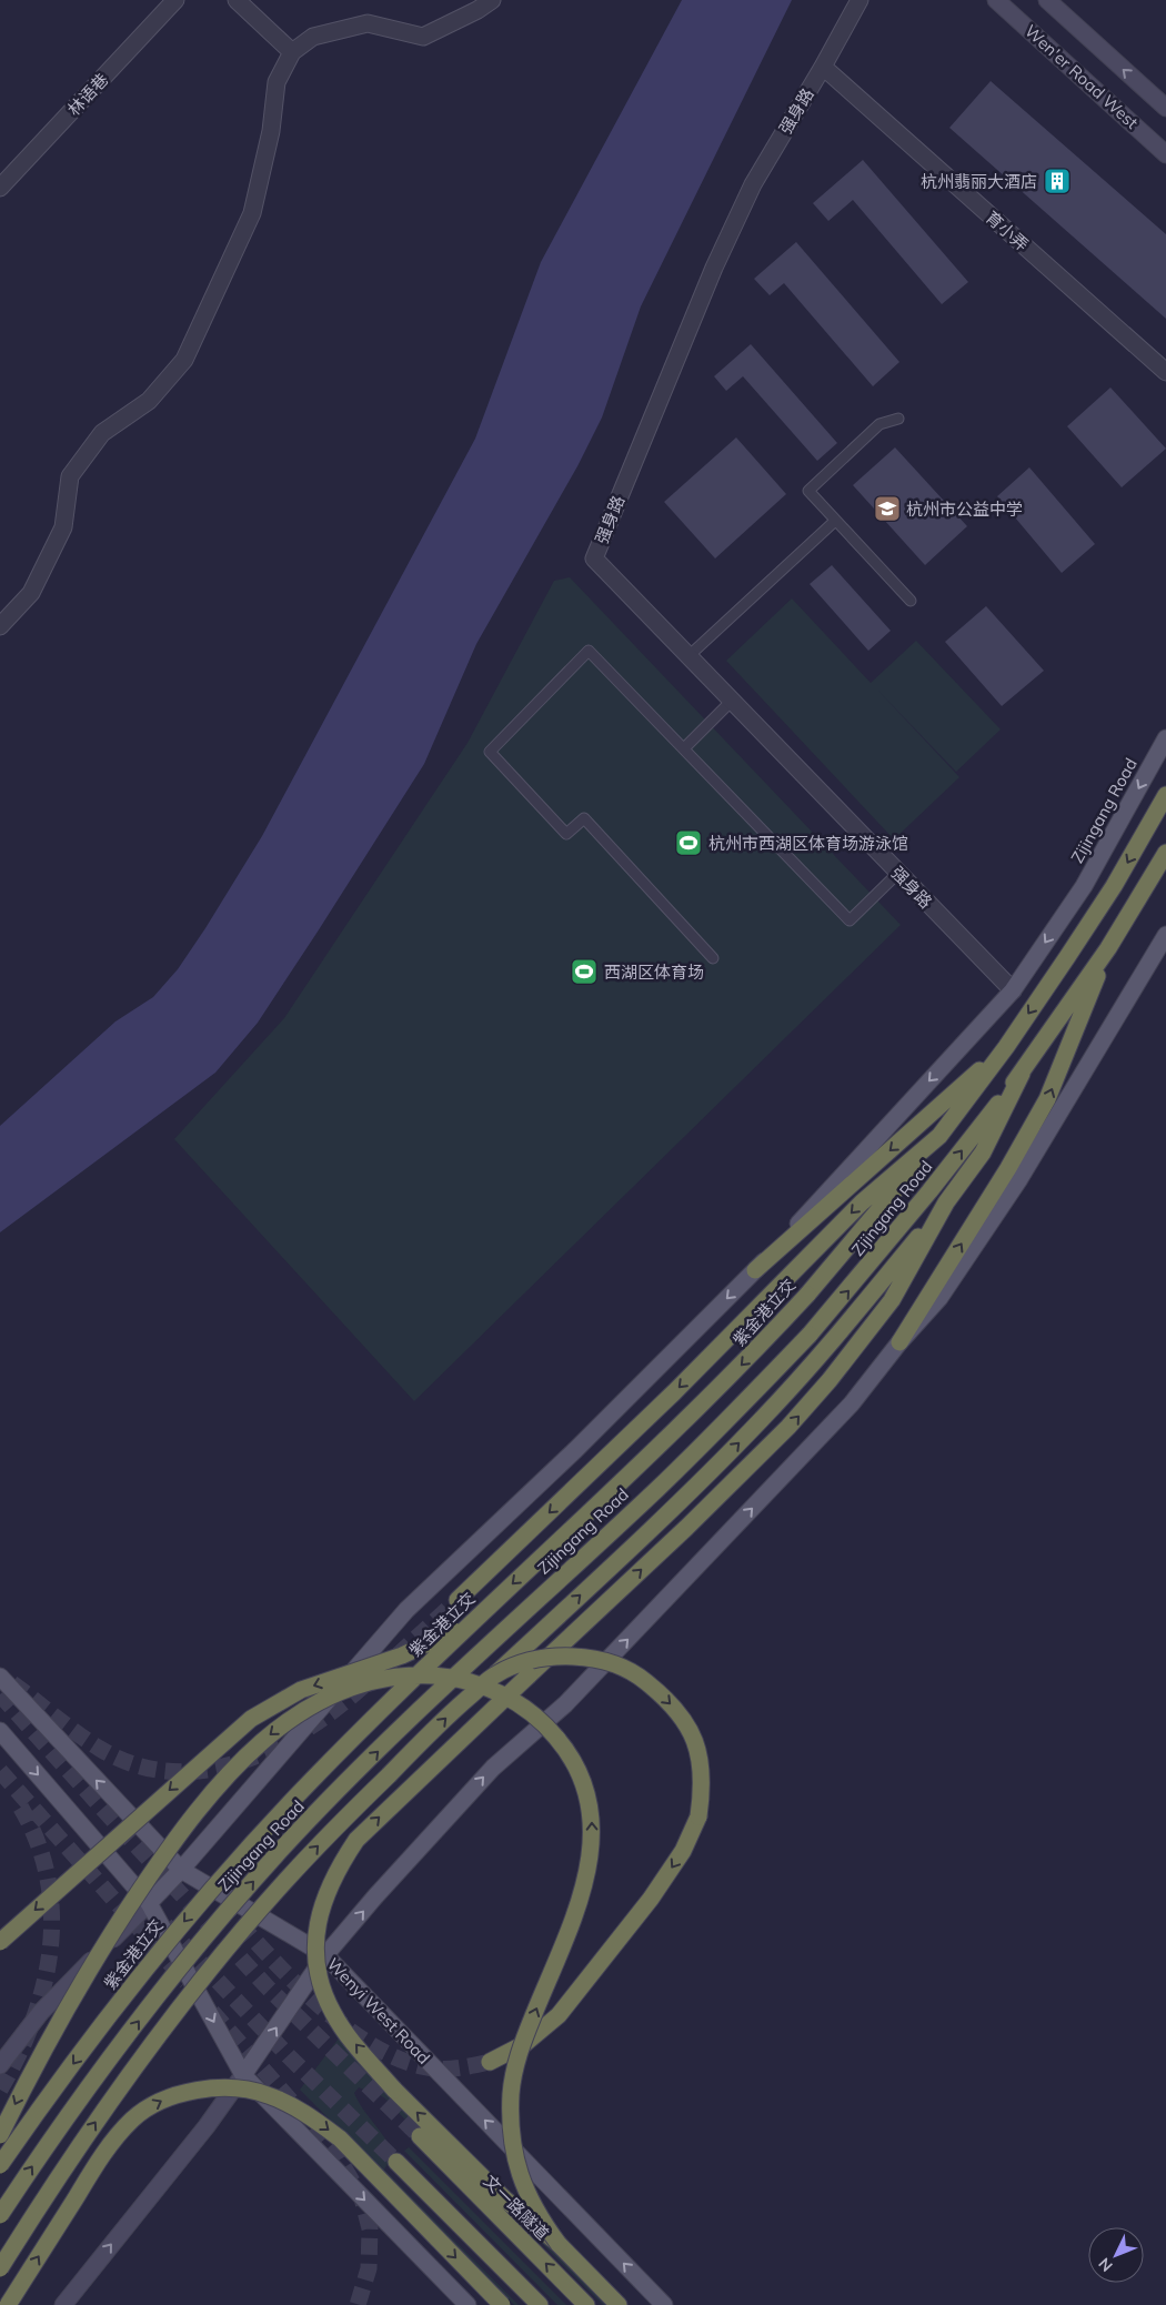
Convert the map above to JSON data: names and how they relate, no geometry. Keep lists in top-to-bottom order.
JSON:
{
  "streets": {
    "highway": ["Zijingang Road", "紫金港立交", "文一路隧道"],
    "main road": ["Wen'er Road West", "Wenyi West Road"],
    "street": ["林语巷", "强身路", "育小弄"]
  },
  "crossings": [
    ["强身路", "育小弄"],
    ["强身路", "Zijingang Road"],
    ["Zijingang Road", "Wenyi West Road"]
  ],
  "places": {
    "building": ["杭州翡丽大酒店"],
    "school or university": ["杭州市公益中学"],
    "sports": ["杭州市西湖区体育场游泳馆", "西湖区体育场"]
  },
  "north": "bottom left"
}
